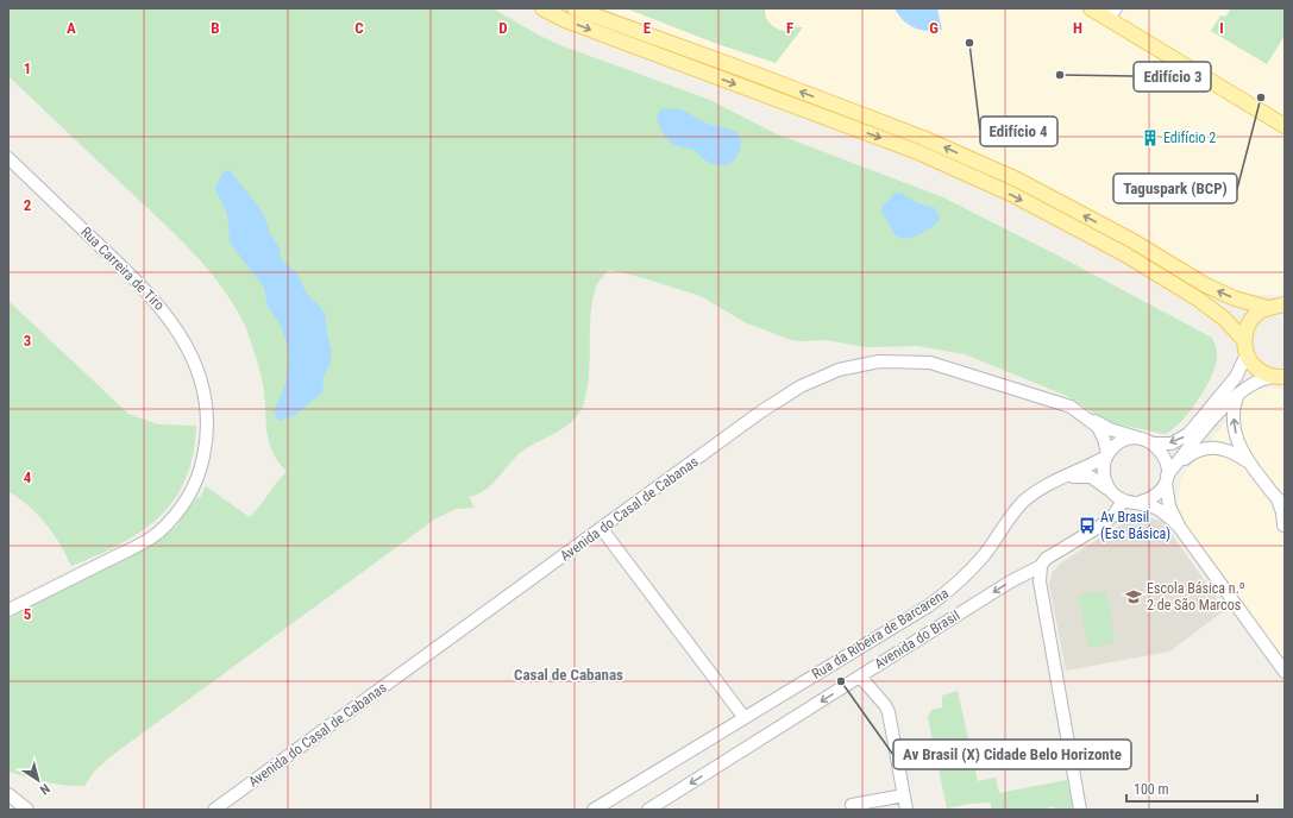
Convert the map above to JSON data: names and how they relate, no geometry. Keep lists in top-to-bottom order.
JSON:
{
  "streets": {
    "street": [
      "Rua Carreira de Tiro",
      "Avenida do Casal de Cabanas",
      "Rua da Ribeira de Barcarena",
      "Avenida do Brasil"
    ]
  },
  "crossings": [
    ["Avenida do Casal de Cabanas", "Rua da Ribeira de Barcarena"],
    ["Avenida do Casal de Cabanas", "Avenida do Brasil"],
    ["Rua da Ribeira de Barcarena", "Avenida do Brasil"]
  ],
  "one_way": ["Avenida do Brasil"],
  "districts": ["Casal de Cabanas"],
  "places": {
    "other": [
      "Edifício 4",
      "Edifício 3",
      "Taguspark (BCP)",
      "Av Brasil (X) Cidade Belo Horizonte"
    ],
    "building": ["Edifício 2"],
    "bus stop": ["Av Brasil (Esc Básica)"],
    "school or university": ["Escola Básica n.º 2 de São Marcos"]
  },
  "scale_bar": "100 m",
  "north": "bottom right",
  "grid": {
    "columns": [
      "A",
      "B",
      "C",
      "D",
      "E",
      "F",
      "G",
      "H",
      "I"
    ],
    "rows": [
      "1",
      "2",
      "3",
      "4",
      "5"
    ]
  }
}
